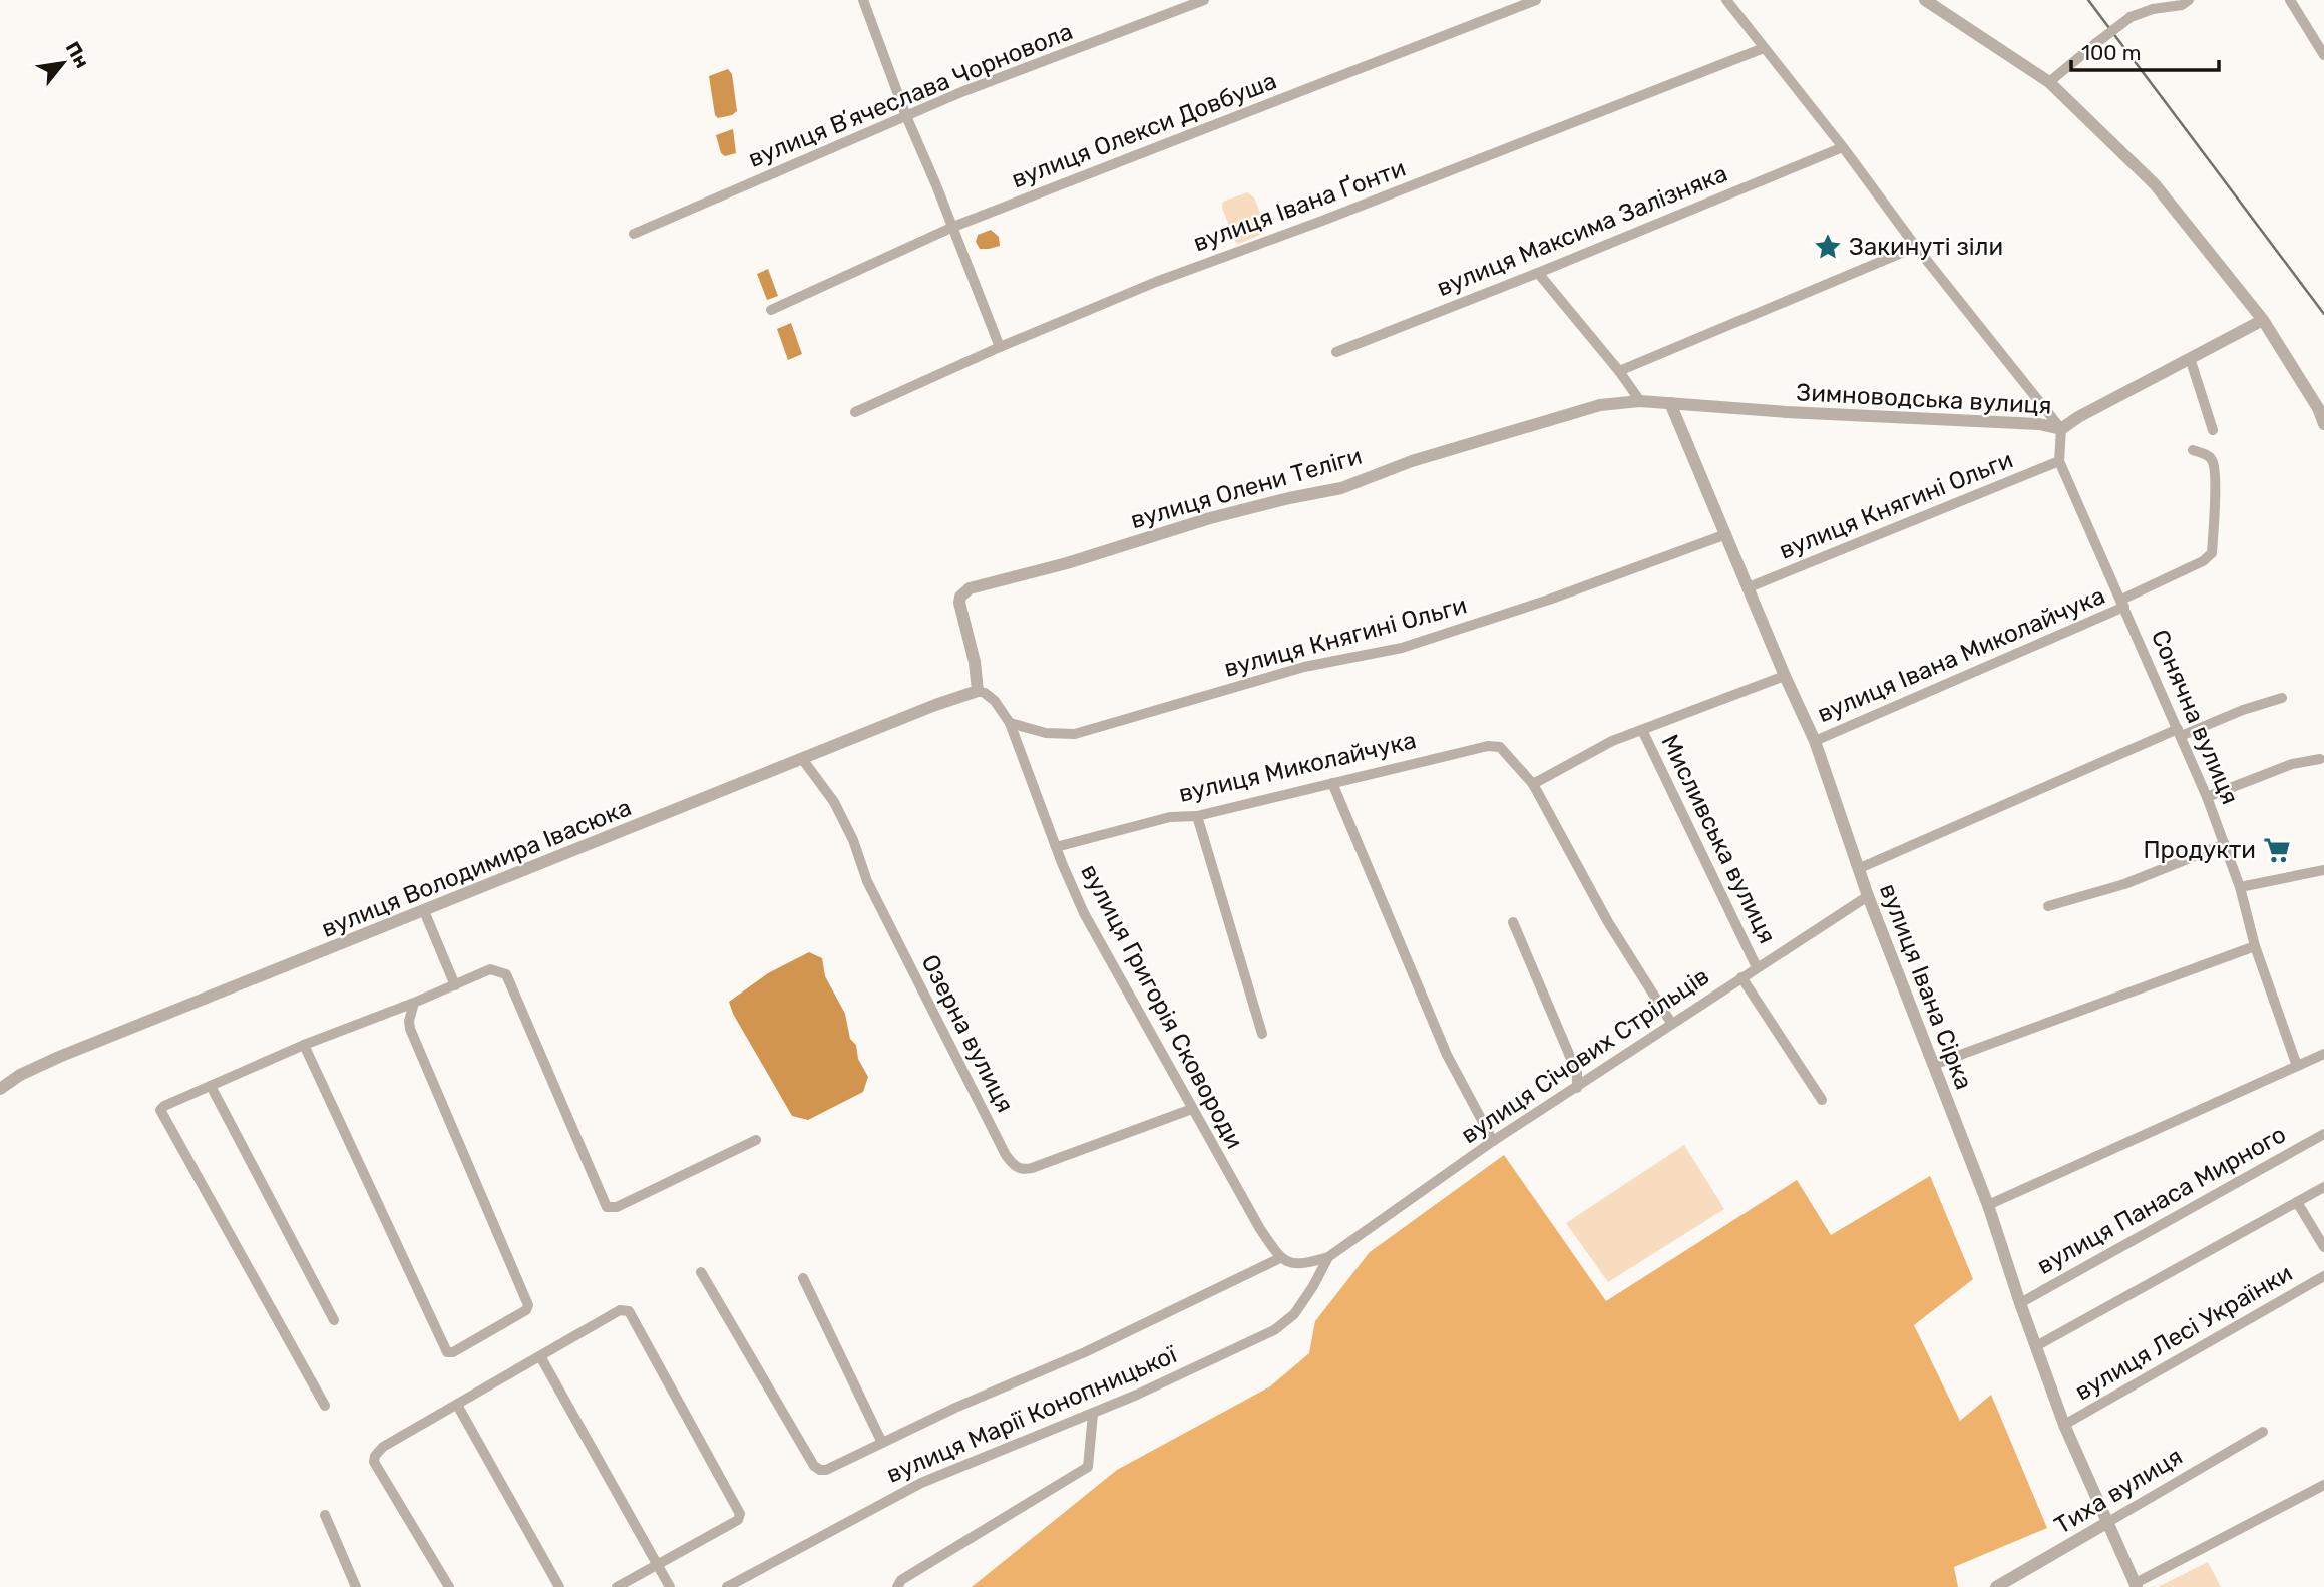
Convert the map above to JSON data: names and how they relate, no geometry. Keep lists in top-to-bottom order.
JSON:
{
  "streets": {
    "street": [
      "вулиця Вʼячеслава Чорновола",
      "вулиця Олекси Довбуша",
      "вулиця Івана Ґонти",
      "вулиця Максима Залізняка",
      "Зимноводська вулиця",
      "вулиця Олени Теліги",
      "вулиця Княгині Ольги",
      "вулиця Івана Миколайчука",
      "Сонячна вулиця",
      "вулиця Миколайчука",
      "Мисливська вулиця",
      "вулиця Володимира Івасюка",
      "вулиця Івана Сірка",
      "вулиця Григорія Сковороди",
      "Озерна вулиця",
      "вулиця Січових Стрільців",
      "вулиця Панаса Мирного",
      "вулиця Лесі Українки",
      "вулиця Марії Конопницької",
      "Тиха вулиця"
    ]
  },
  "crossings": [
    ["Зимноводська вулиця", "вулиця Олени Теліги"],
    ["Зимноводська вулиця", "Сонячна вулиця"],
    ["Зимноводська вулиця", "вулиця Івана Сірка"],
    ["вулиця Олени Теліги", "вулиця Володимира Івасюка"],
    ["вулиця Олени Теліги", "вулиця Григорія Сковороди"],
    ["вулиця Княгині Ольги", "Сонячна вулиця"],
    ["вулиця Княгині Ольги", "вулиця Івана Сірка"],
    ["вулиця Княгині Ольги", "вулиця Григорія Сковороди"],
    ["вулиця Івана Миколайчука", "Сонячна вулиця"],
    ["вулиця Івана Миколайчука", "вулиця Івана Сірка"],
    ["вулиця Миколайчука", "вулиця Григорія Сковороди"],
    ["вулиця Миколайчука", "вулиця Січових Стрільців"],
    ["Мисливська вулиця", "вулиця Січових Стрільців"],
    ["вулиця Володимира Івасюка", "вулиця Григорія Сковороди"],
    ["вулиця Володимира Івасюка", "Озерна вулиця"],
    ["вулиця Івана Сірка", "вулиця Січових Стрільців"],
    ["вулиця Івана Сірка", "вулиця Панаса Мирного"],
    ["вулиця Івана Сірка", "вулиця Лесі Українки"],
    ["вулиця Івана Сірка", "Тиха вулиця"],
    ["вулиця Григорія Сковороди", "Озерна вулиця"],
    ["вулиця Січових Стрільців", "вулиця Марії Конопницької"]
  ],
  "places": {
    "place": ["Закинуті зіли"],
    "supermarket": ["Продукти"]
  },
  "scale_bar": "100 m",
  "north": "top right"
}
